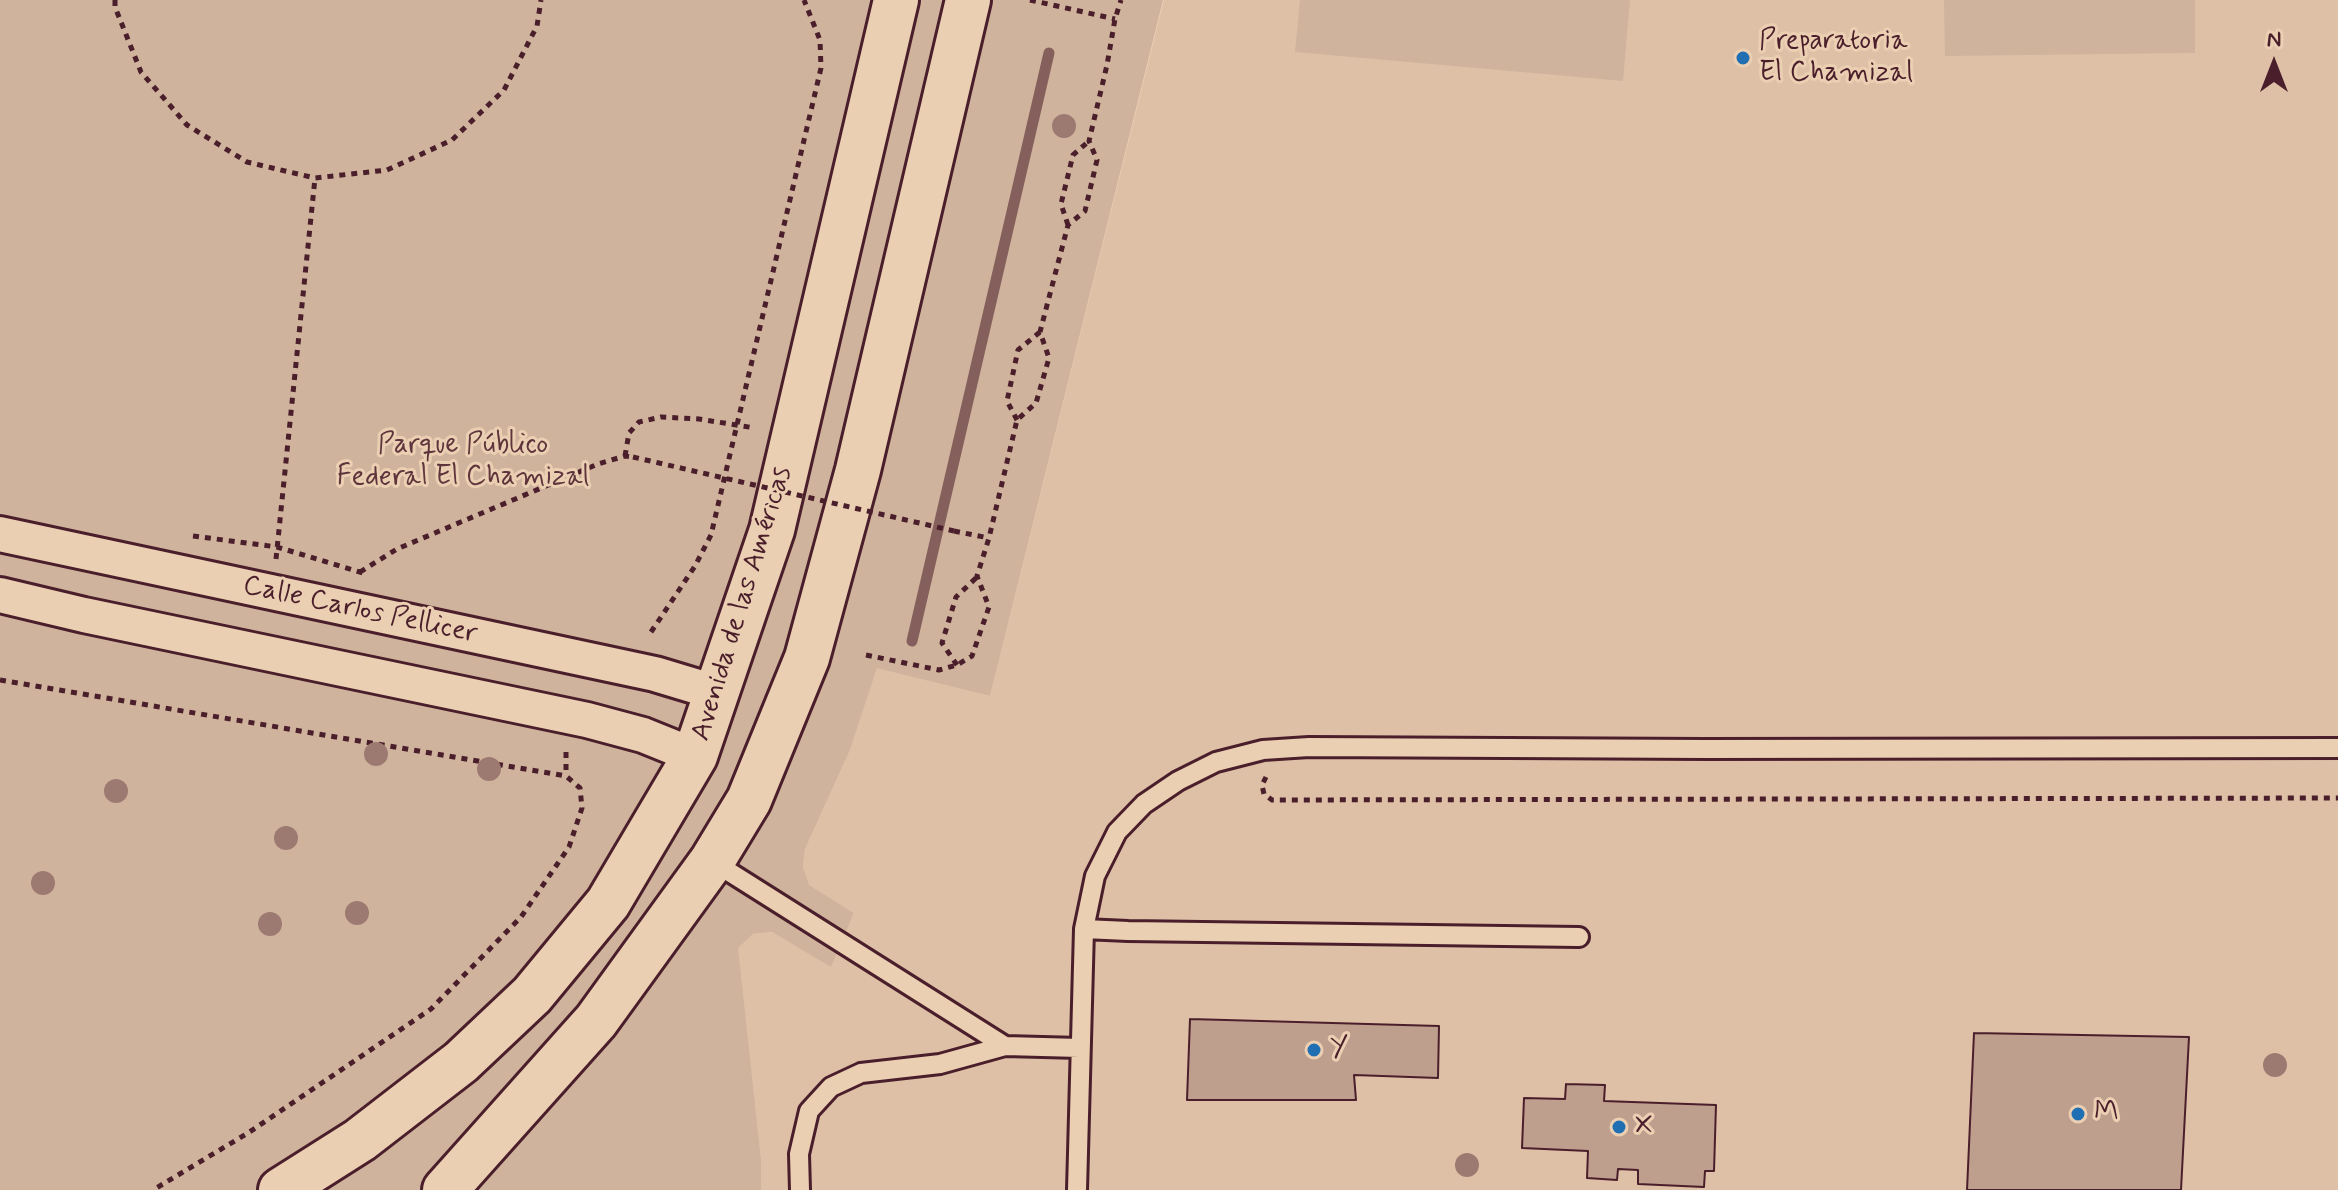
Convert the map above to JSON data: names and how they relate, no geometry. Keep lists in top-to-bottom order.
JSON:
{
  "streets": {
    "highway": ["Avenida de las Américas"],
    "street": ["Calle Carlos Pellicer"]
  },
  "crossings": [
    ["Avenida de las Américas", "Calle Carlos Pellicer"]
  ],
  "parks": ["Parque Público Federal El Chamizal"],
  "places": [
    "Preparatoria El Chamizal",
    "Y",
    "M",
    "X"
  ],
  "north": "top"
}
